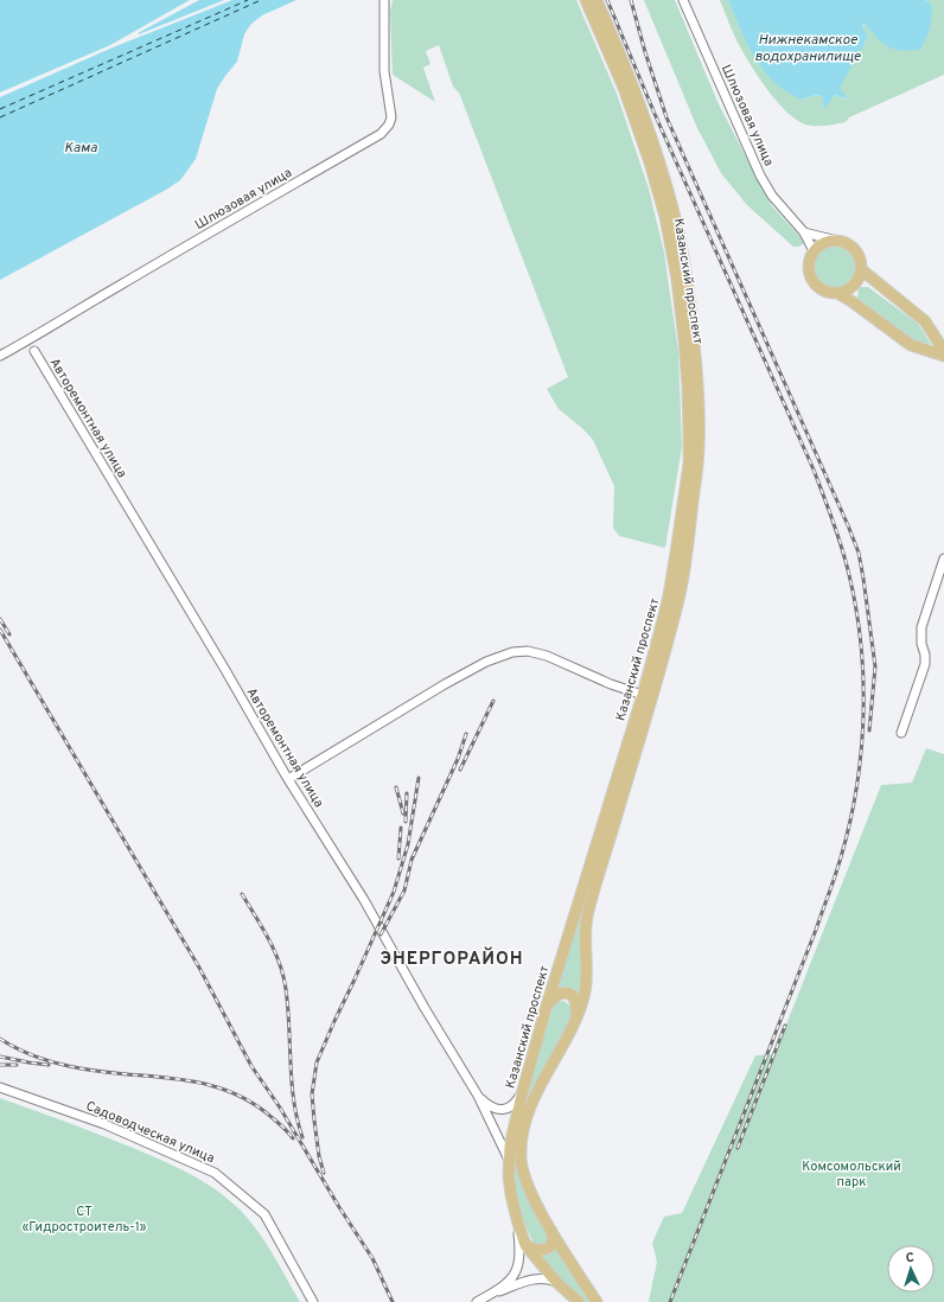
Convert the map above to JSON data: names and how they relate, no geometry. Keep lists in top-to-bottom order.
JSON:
{
  "streets": {
    "main road": ["Казанский проспект"],
    "street": ["Шлюзовая улица", "Авторемонтная улица", "Садоводческая улица"]
  },
  "crossings": [
    ["Казанский проспект", "Авторемонтная улица"]
  ],
  "districts": ["ЭНЕРГОРАЙОН"],
  "water": ["Нижнекамское водохранилище", "Кама"],
  "parks": ["Комсомольский парк", "СТ «Гидростроитель-1»"],
  "north": "top"
}
